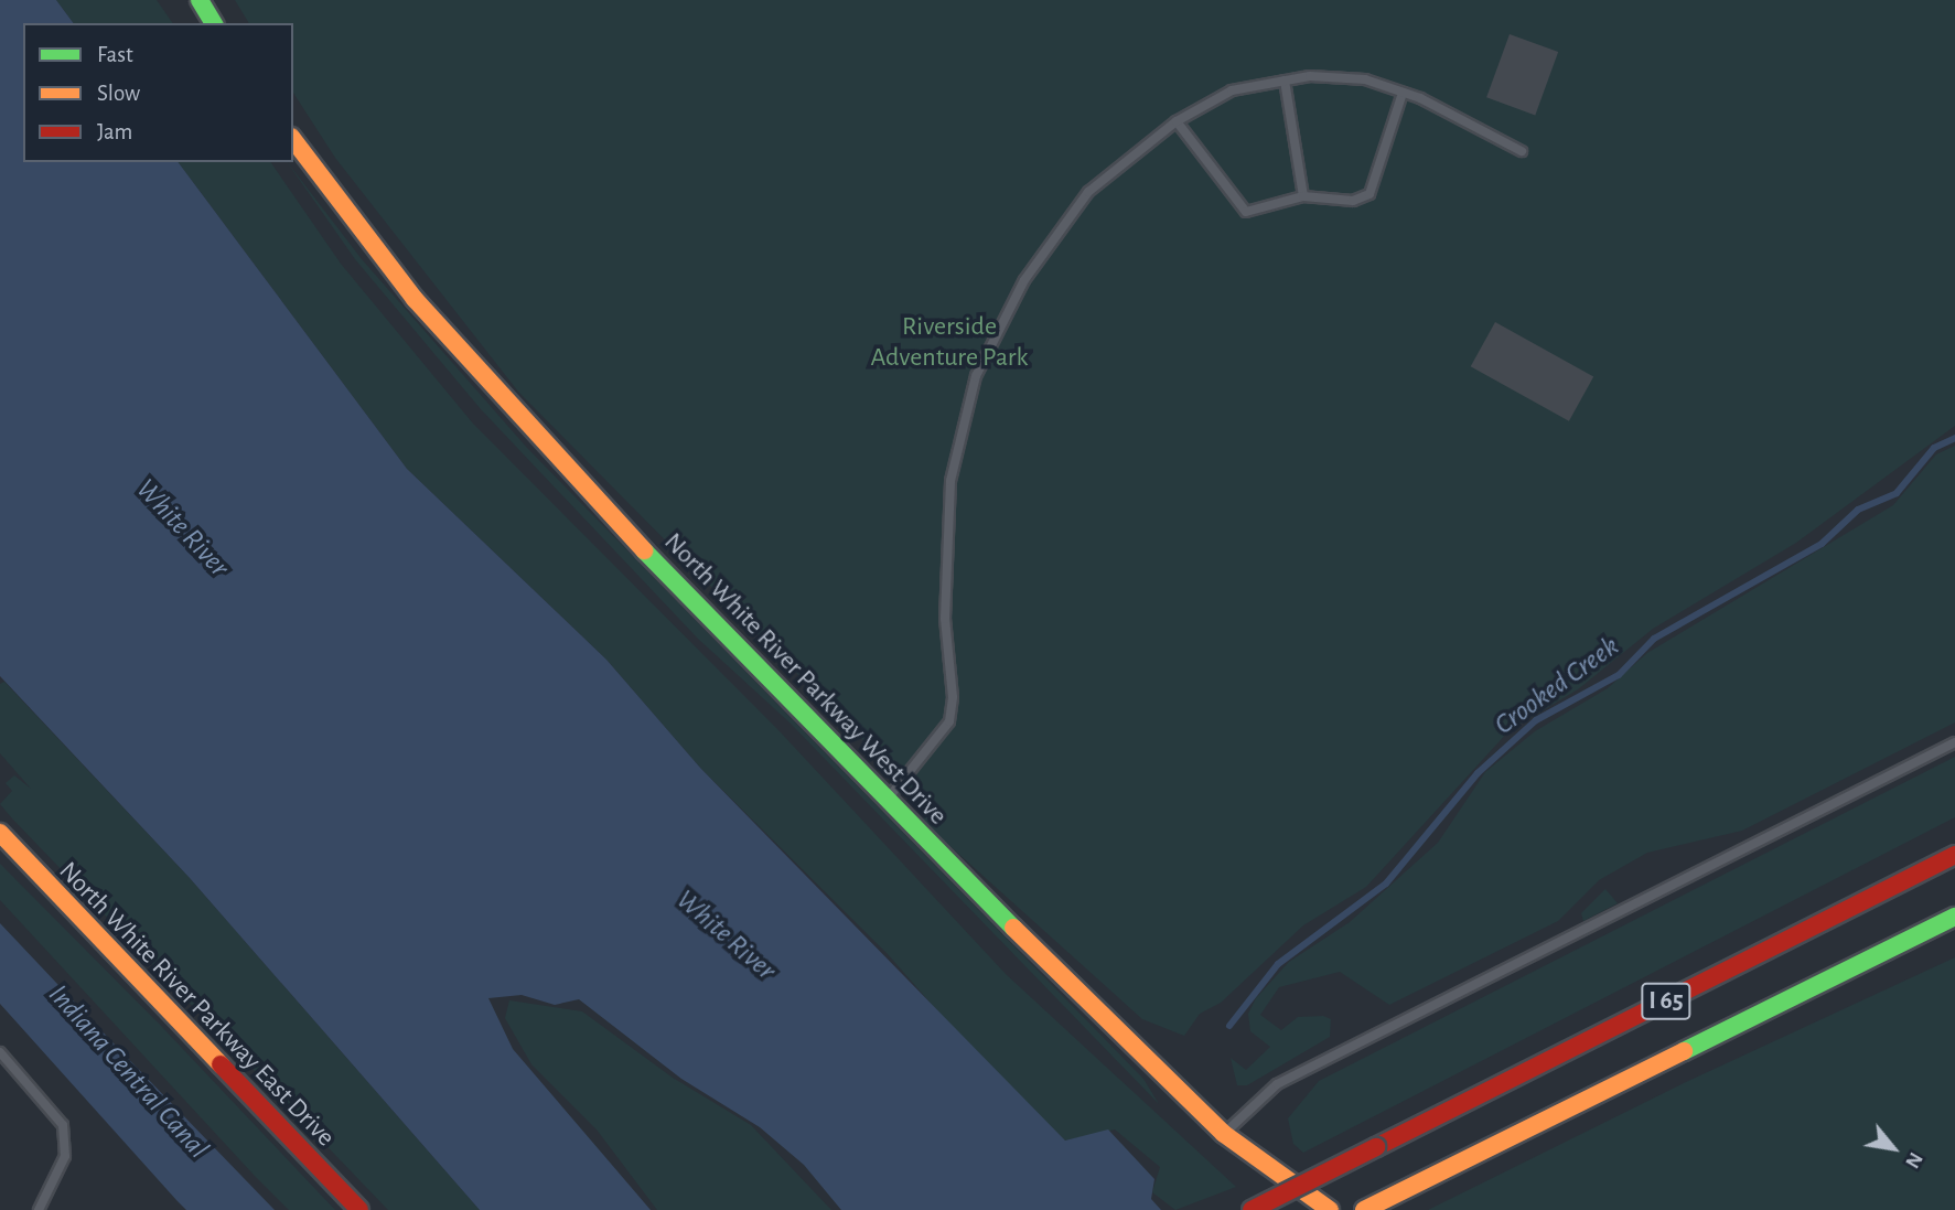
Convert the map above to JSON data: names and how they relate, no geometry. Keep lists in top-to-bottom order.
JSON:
{
  "streets": {
    "main road": ["North White River Parkway West Drive", "I 65", "North White River Parkway East Drive"]
  },
  "water": ["White River", "Crooked Creek", "Indiana Central Canal"],
  "parks": ["Riverside Adventure Park"],
  "legend": ["Fast", "Slow", "Jam"],
  "north": "bottom right"
}
